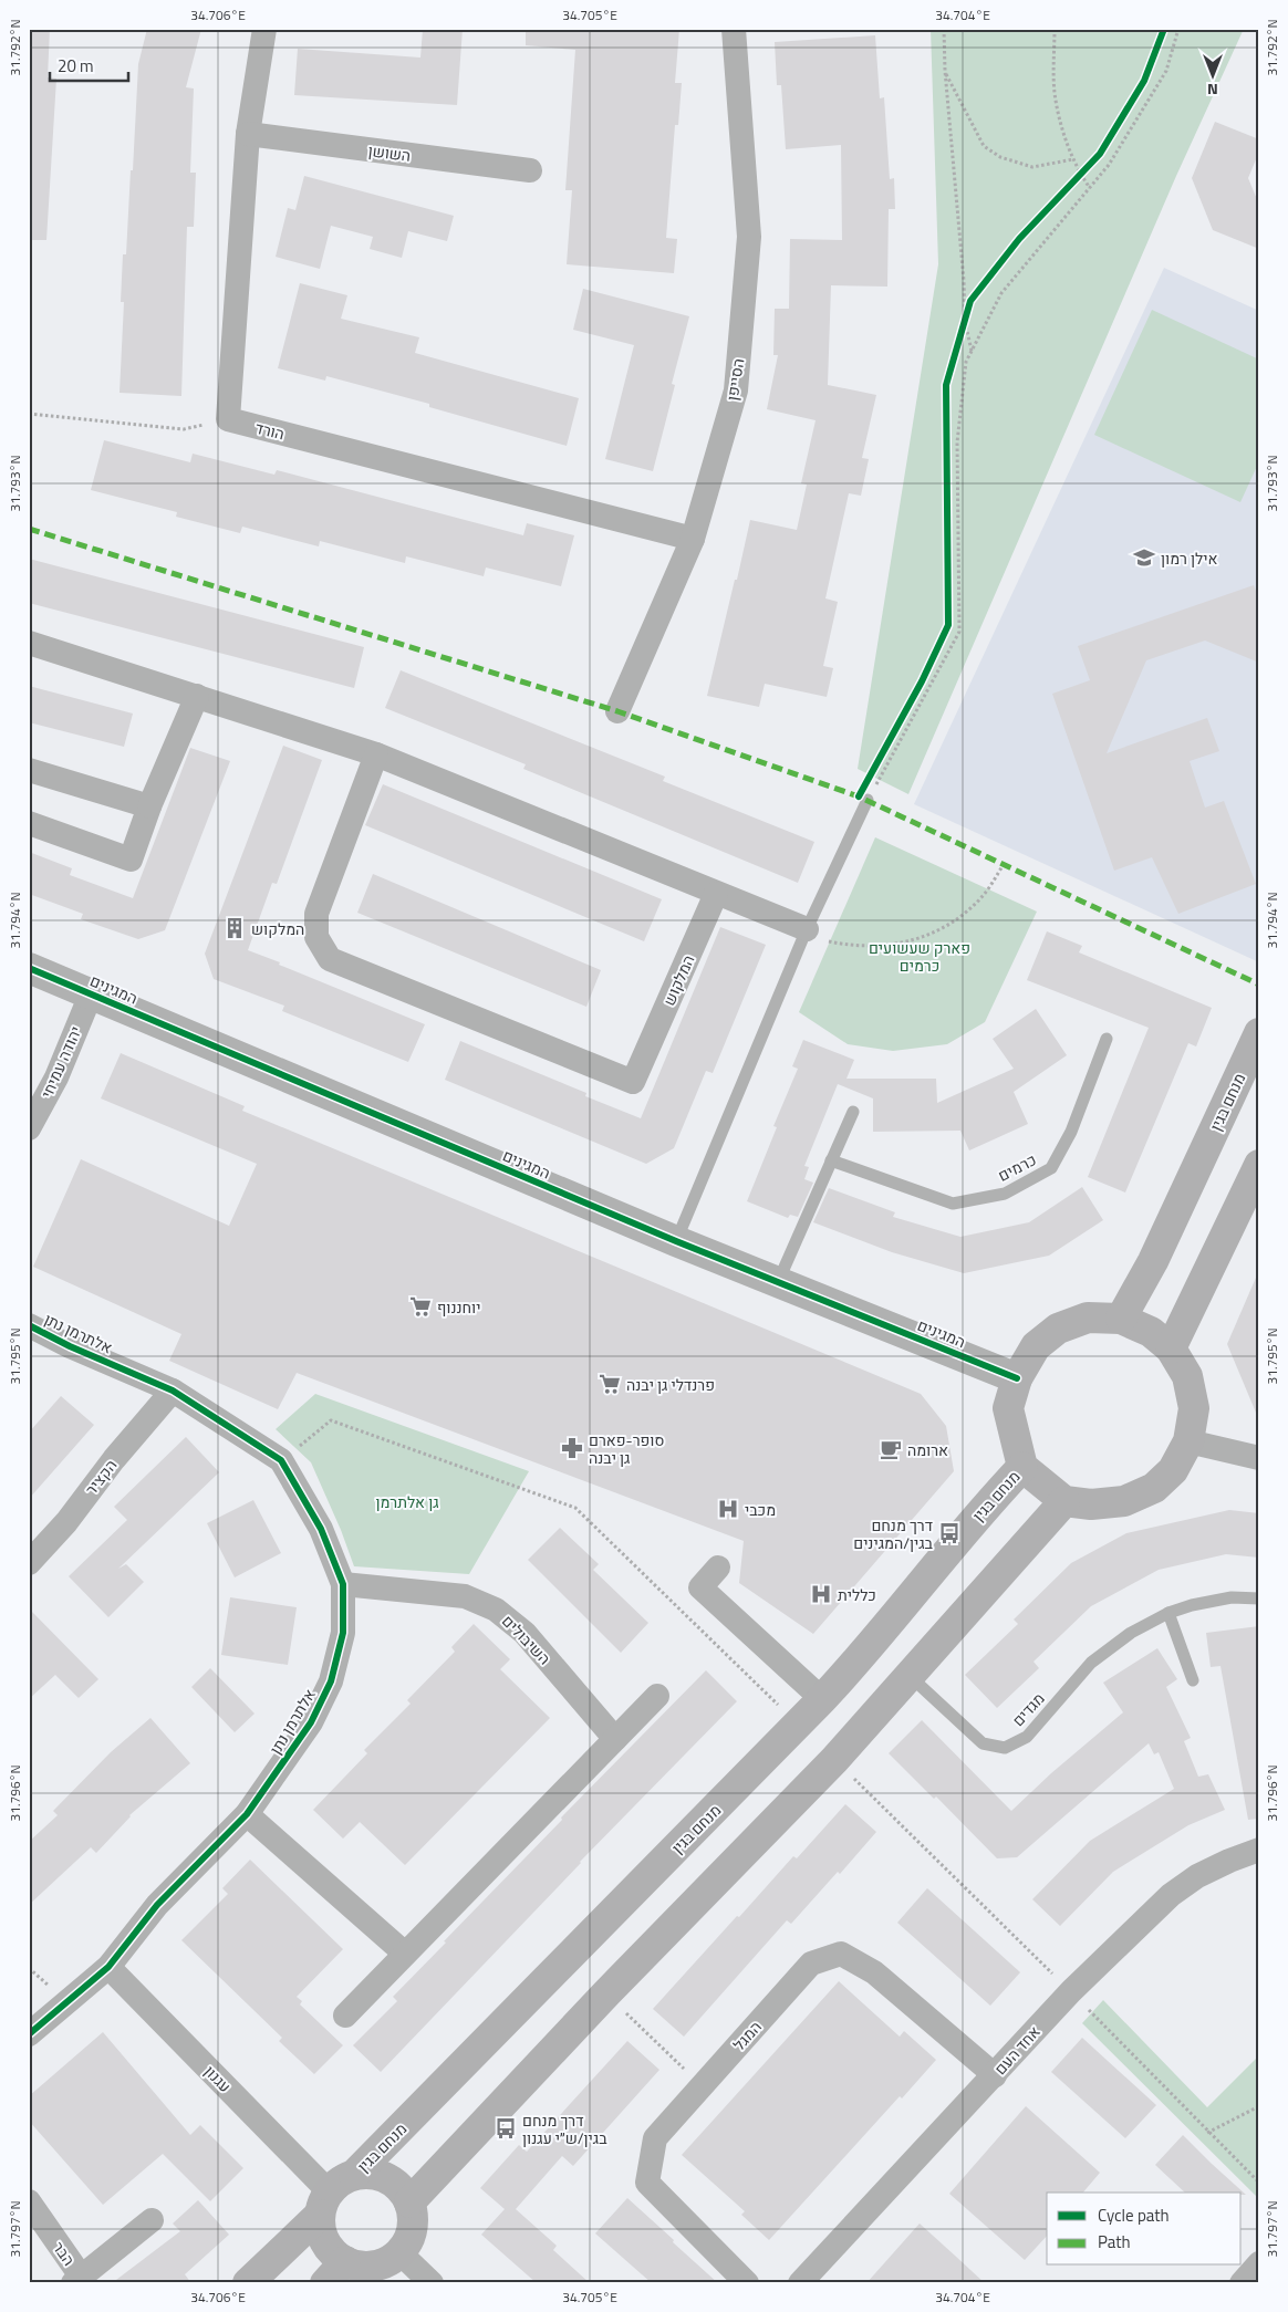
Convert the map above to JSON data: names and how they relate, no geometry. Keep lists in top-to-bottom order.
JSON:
{
  "streets": {
    "main road": ["מנחם בגין"],
    "street": [
      "השושן",
      "הסייפן",
      "הורד",
      "המלקוש",
      "המגינים",
      "יהודה עמיחי",
      "אלתרמן נתן",
      "הקציר",
      "השיבולים",
      "המגל",
      "אחד העם",
      "עגנון",
      "הבר"
    ],
    "lane": ["כרמים", "מגדים"]
  },
  "crossings": [
    ["הסייפן", "הורד"],
    ["המגינים", "יהודה עמיחי"],
    ["המגינים", "מנחם בגין"],
    ["מנחם בגין", "עגנון"],
    ["אלתרמן נתן", "הקציר"],
    ["אלתרמן נתן", "השיבולים"],
    ["אלתרמן נתן", "עגנון"],
    ["המגל", "אחד העם"]
  ],
  "parks": ["פארק שעשועים כרמים", "גן אלתרמן"],
  "places": {
    "school or university": ["אילן רמון"],
    "building": ["המלקוש"],
    "supermarket": ["יוחננוף", "פרנדלי גן יבנה"],
    "pharmacy": ["סופר-פארם גן יבנה"],
    "cafe": ["ארומה"],
    "hospital": ["מכבי", "כללית"],
    "bus stop": ["דרך מנחם בגין/המגינים", "דרך מנחם בגין/ש״י עגנון"]
  },
  "legend": ["Cycle path", "Path"],
  "scale_bar": "20 m",
  "north": "bottom",
  "coordinates": [
    "34.706°E",
    "34.705°E",
    "34.704°E",
    "31.792°N",
    "31.793°N",
    "31.794°N",
    "31.795°N",
    "31.796°N",
    "31.797°N"
  ]
}
